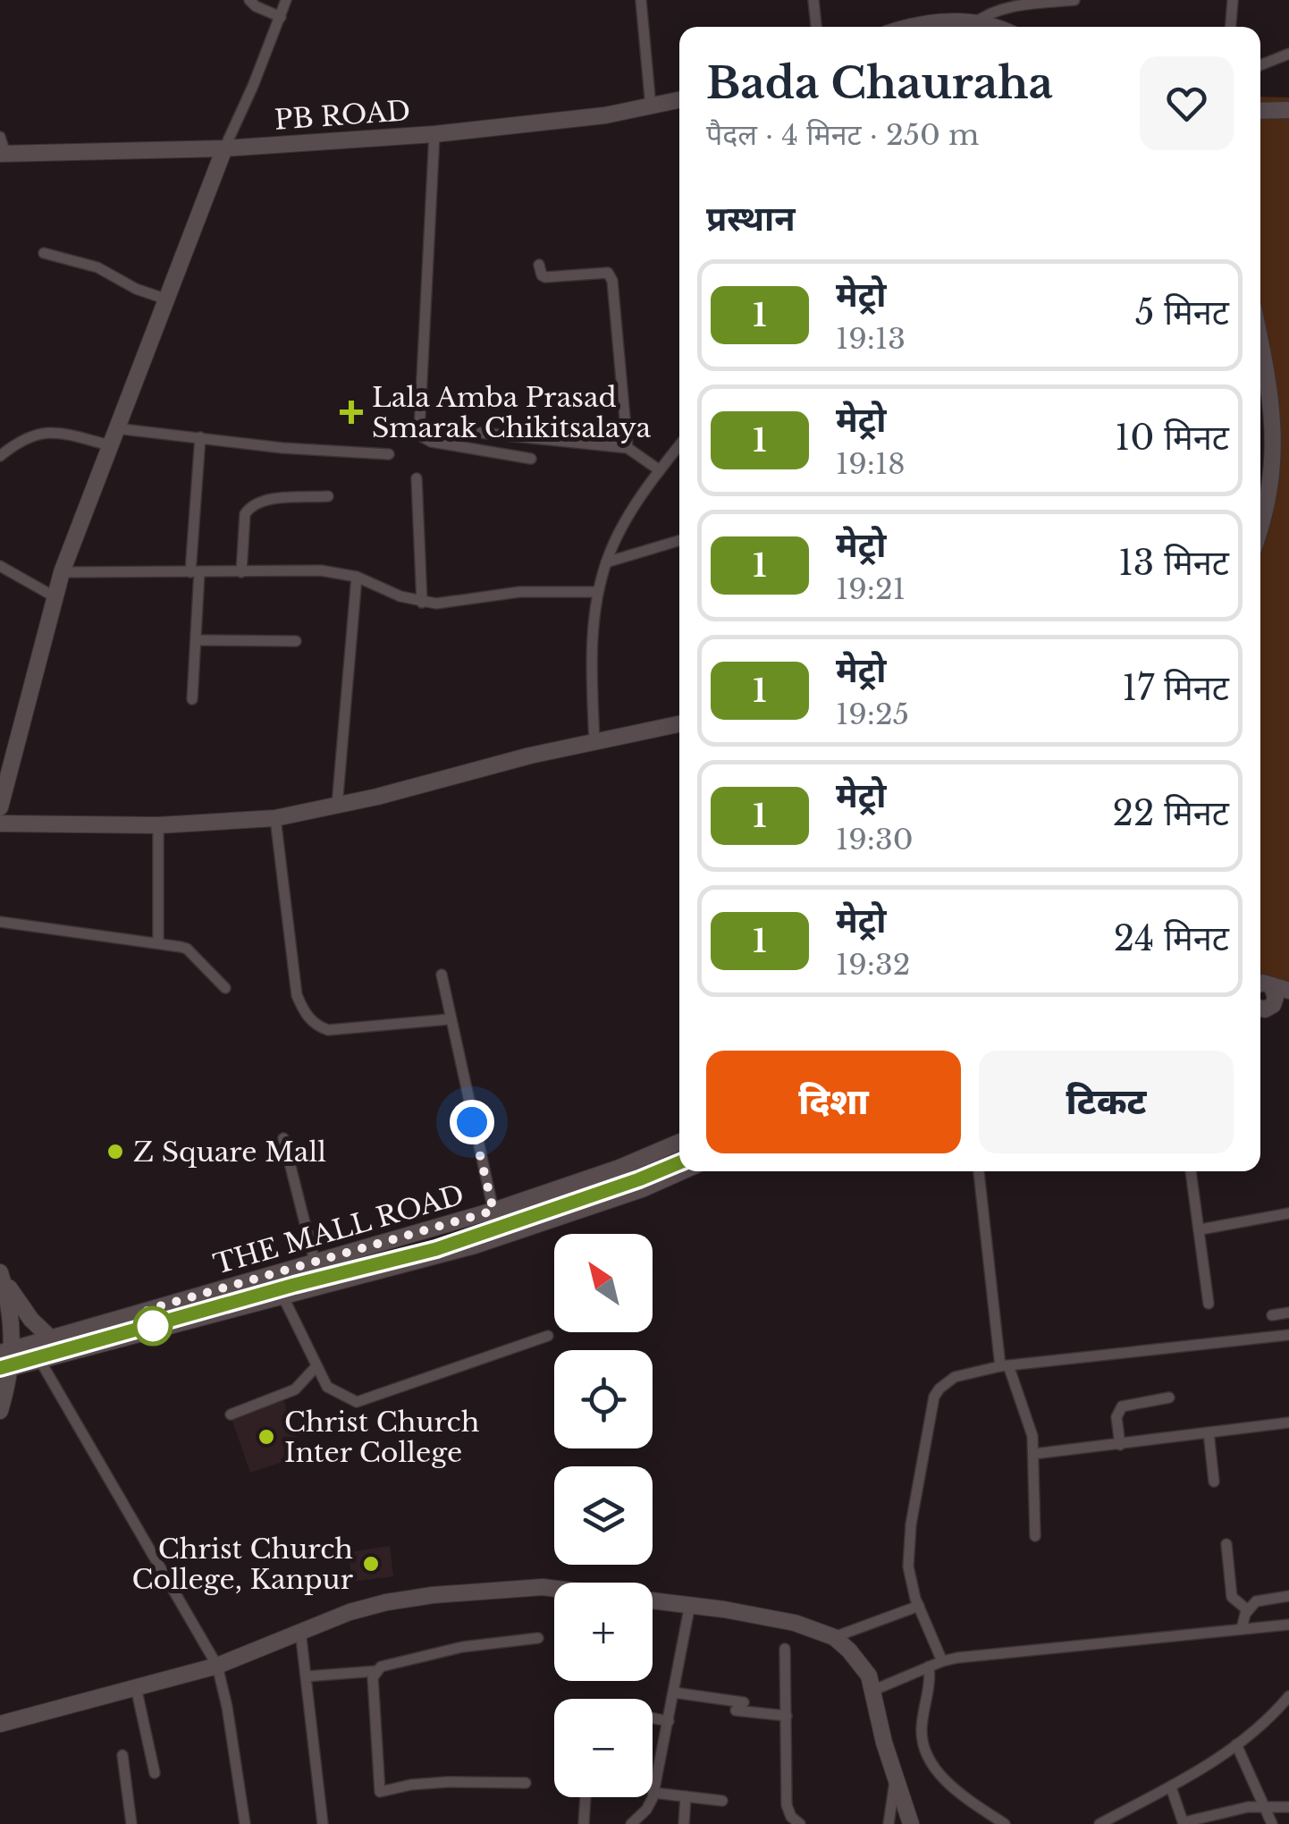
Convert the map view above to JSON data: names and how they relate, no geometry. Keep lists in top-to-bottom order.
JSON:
{
  "streets": {
    "street": ["PB ROAD", "THE MALL ROAD"]
  },
  "places": {
    "health": ["Lala Amba Prasad Smarak Chikitsalaya"],
    "other": ["Z Square Mall", "Christ Church Inter College", "Christ Church College, Kanpur"]
  },
  "lines": ["metro line 1"],
  "north": "top left",
  "page": {
    "heading": [
      ["Bada Chauraha", "पैदल · 4 मिनट · 250 m"],
      "प्रस्थान"
    ],
    "list": [
      {
        "mark": "1",
        "name": "मेट्रो",
        "note": "19:13",
        "value": "5 मिनट"
      },
      {
        "mark": "1",
        "name": "मेट्रो",
        "note": "19:18",
        "value": "10 मिनट"
      },
      {
        "mark": "1",
        "name": "मेट्रो",
        "note": "19:21",
        "value": "13 मिनट"
      },
      {
        "mark": "1",
        "name": "मेट्रो",
        "note": "19:25",
        "value": "17 मिनट"
      },
      {
        "mark": "1",
        "name": "मेट्रो",
        "note": "19:30",
        "value": "22 मिनट"
      },
      {
        "mark": "1",
        "name": "मेट्रो",
        "note": "19:32",
        "value": "24 मिनट"
      }
    ],
    "buttons": ["दिशा", "टिकट"],
    "map_buttons": ["+", "−"]
  }
}
